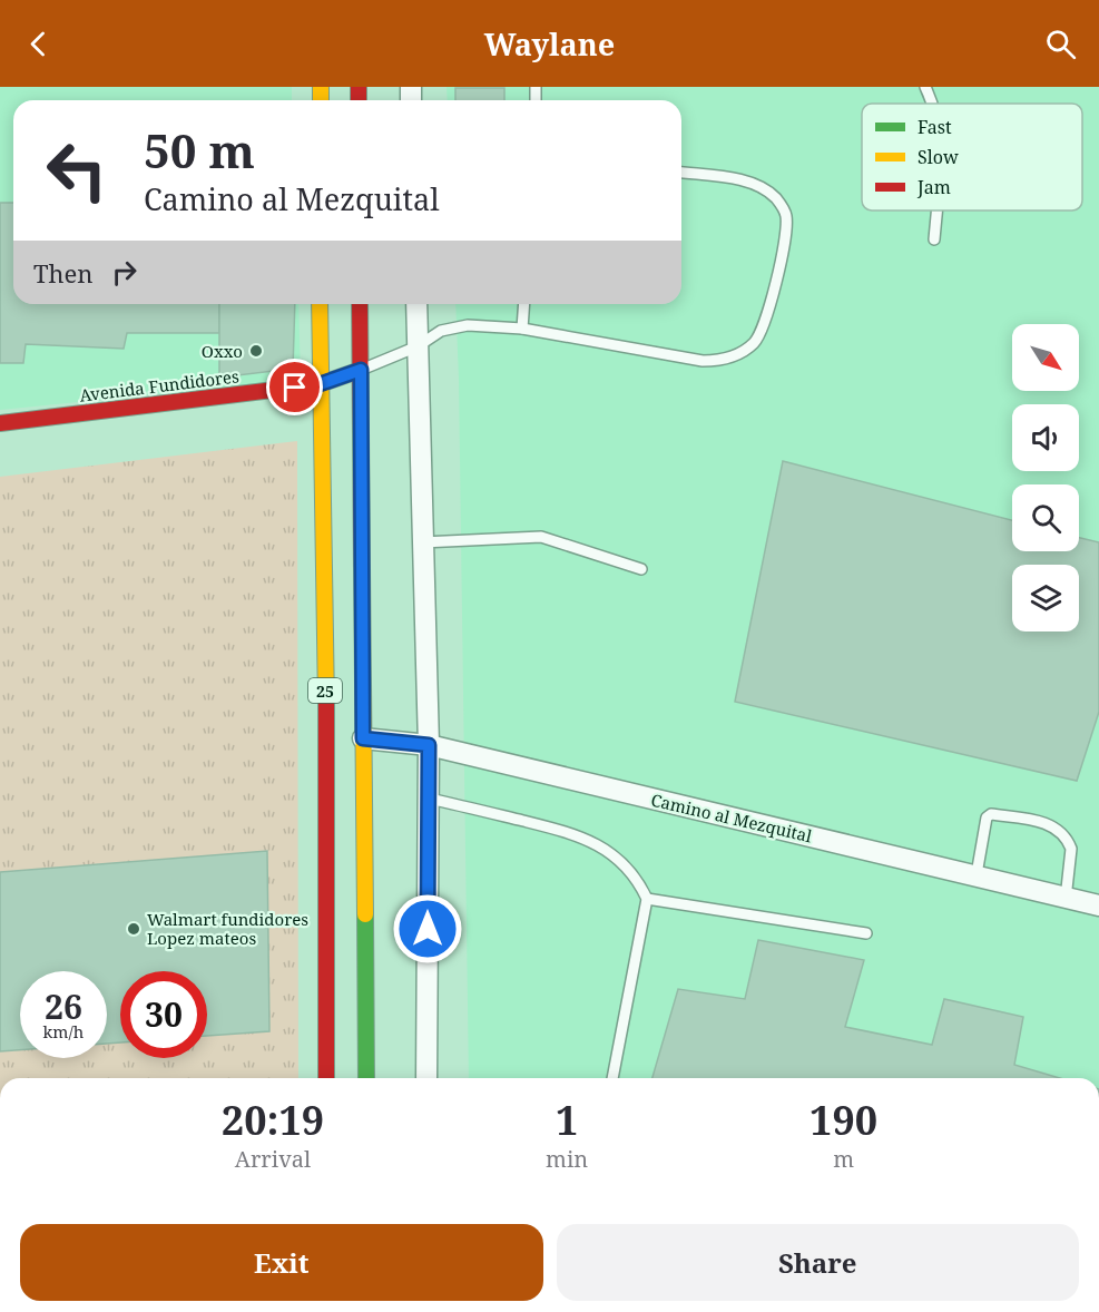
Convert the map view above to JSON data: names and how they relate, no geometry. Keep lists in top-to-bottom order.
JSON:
{
  "streets": {
    "main road": ["Avenida Fundidores", "25"],
    "street": ["Camino al Mezquital"]
  },
  "crossings": [
    ["Avenida Fundidores", "25"],
    ["25", "Camino al Mezquital"]
  ],
  "places": ["Oxxo", "Walmart fundidores Lopez mateos"],
  "legend": ["Fast", "Slow", "Jam"],
  "north": "bottom right",
  "page": {
    "header": "Waylane",
    "turn": ["50 m", "Camino al Mezquital"],
    "then": "Then",
    "speed": "26 km/h",
    "limit": "30",
    "eta": [
      "20:19",
      "Arrival",
      "1",
      "min",
      "190",
      "m"
    ],
    "buttons": ["Exit", "Share"]
  }
}
